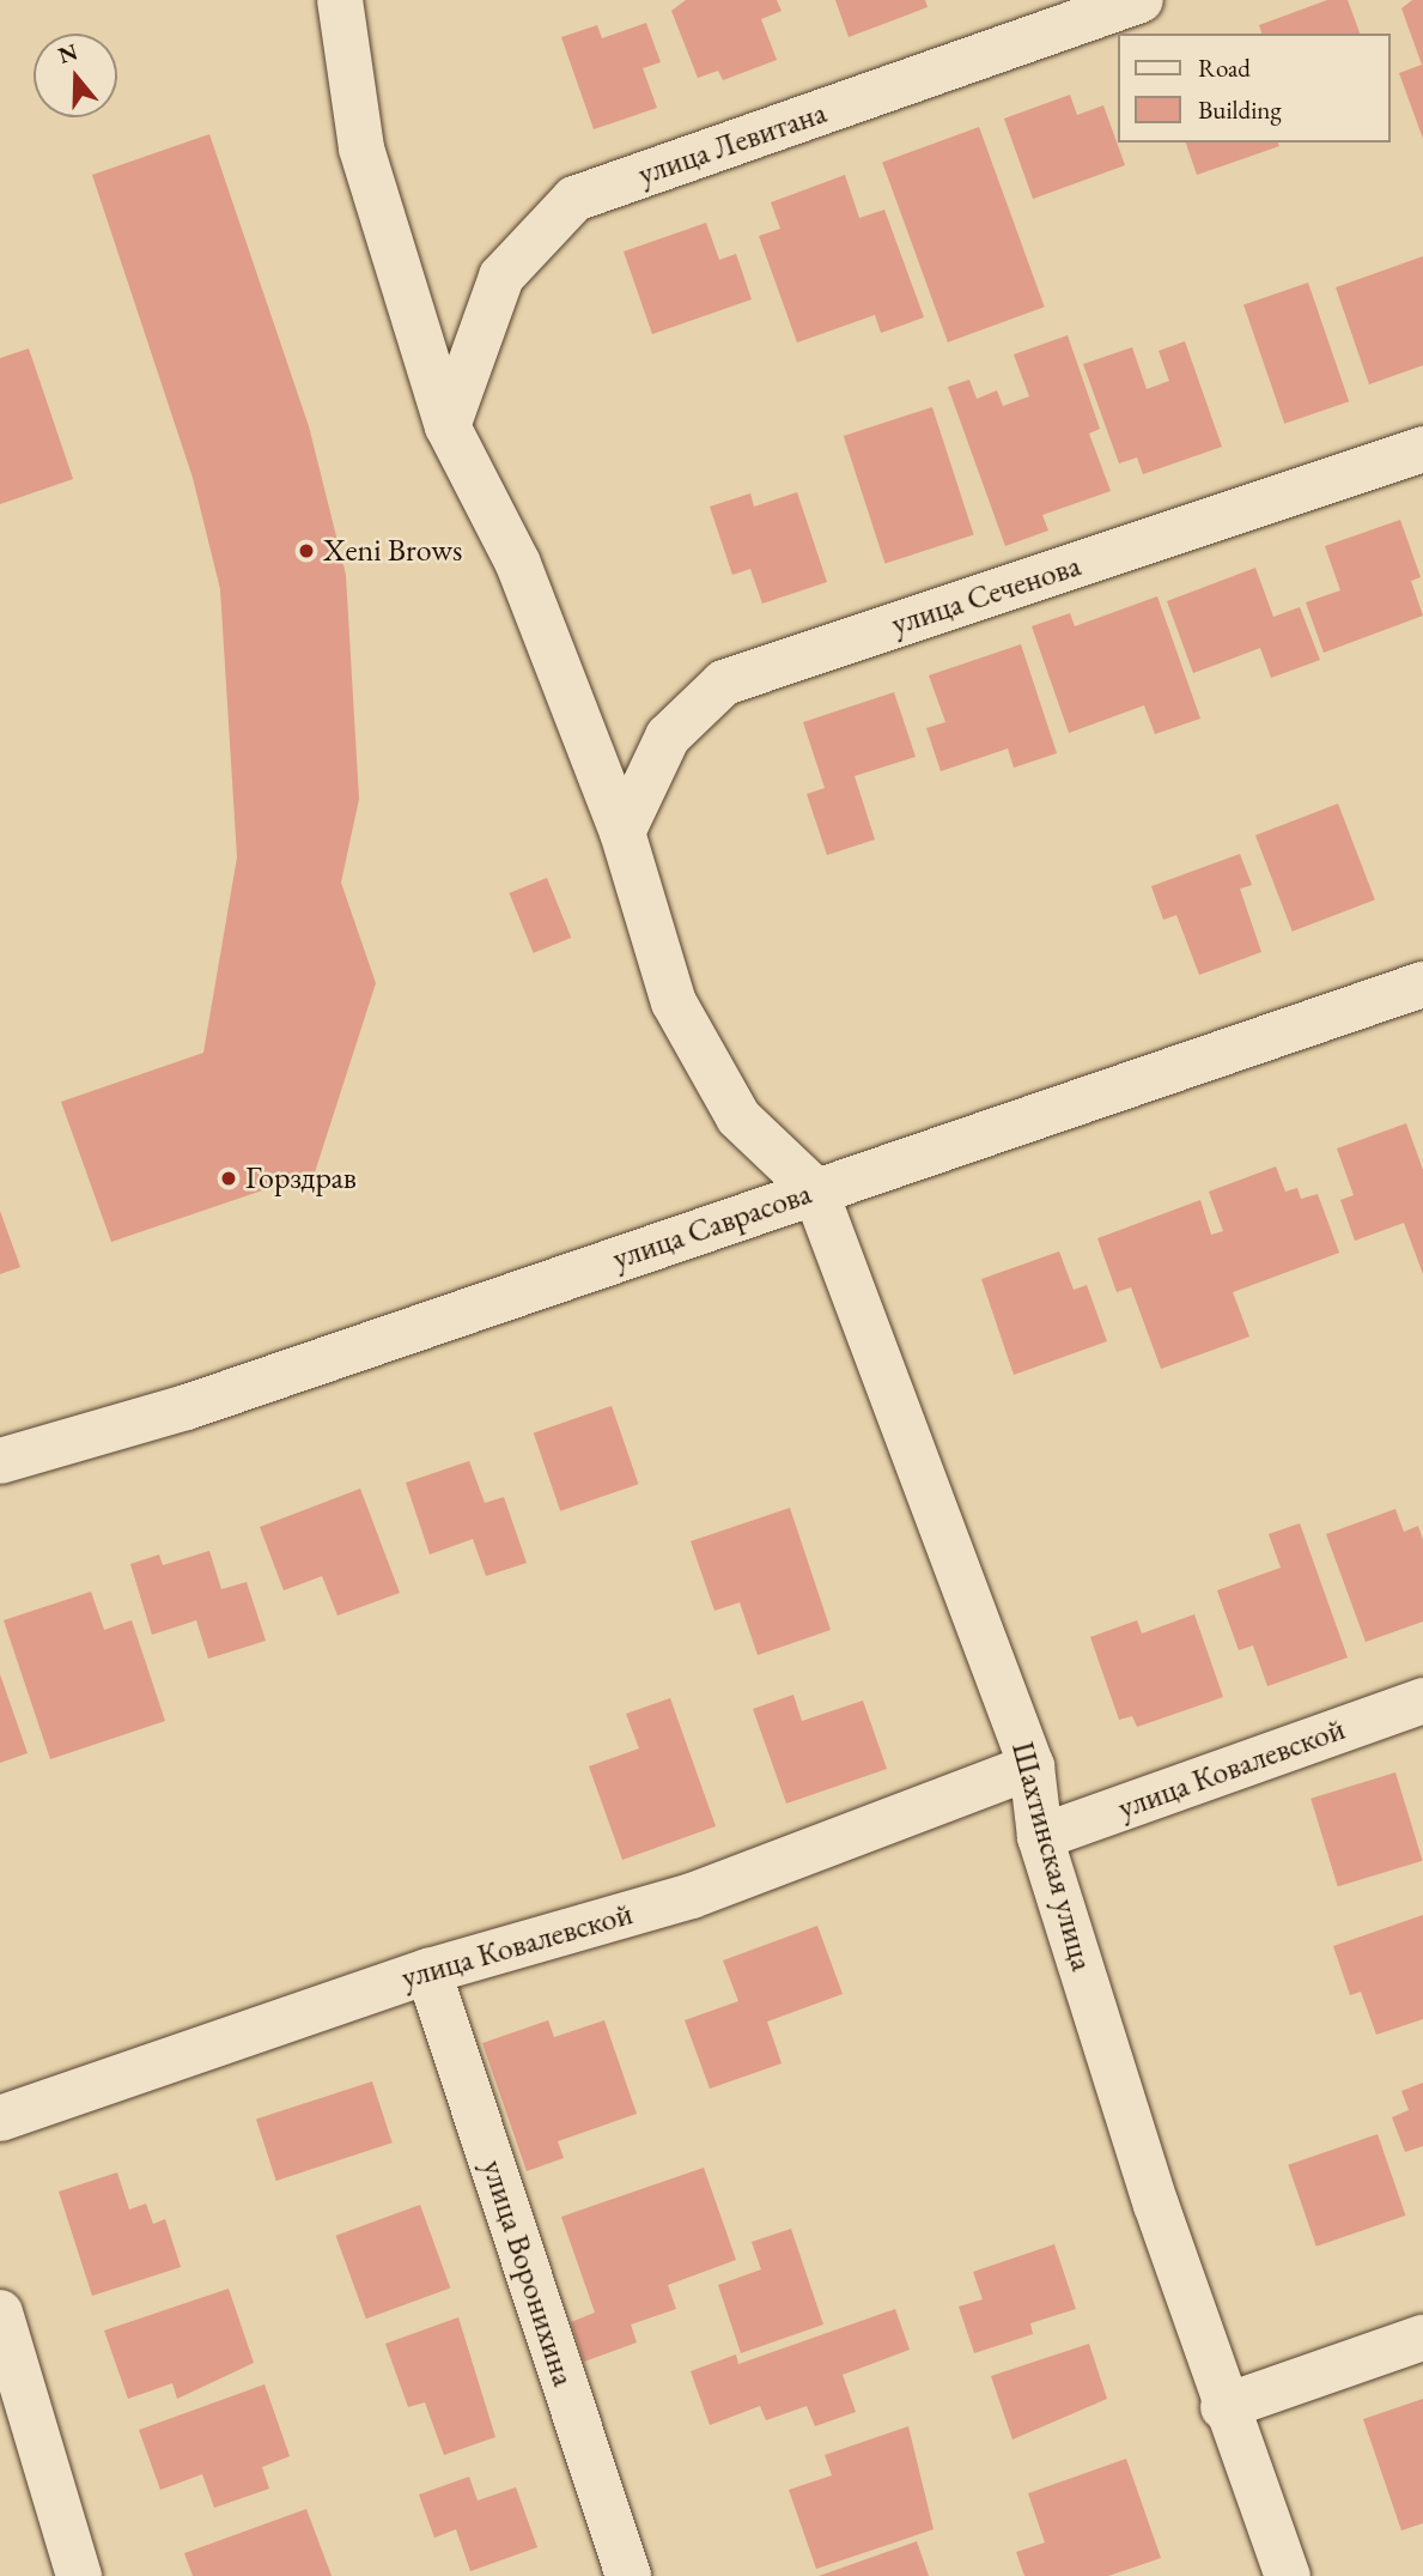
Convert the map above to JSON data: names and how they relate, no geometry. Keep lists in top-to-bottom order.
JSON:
{
  "streets": {
    "street": [
      "улица Левитана",
      "улица Сеченова",
      "улица Саврасова",
      "улица Ковалевской",
      "Шахтинская улица",
      "улица Воронихина"
    ]
  },
  "crossings": [
    ["улица Саврасова", "Шахтинская улица"],
    ["улица Ковалевской", "Шахтинская улица"],
    ["улица Ковалевской", "улица Воронихина"]
  ],
  "places": ["Xeni Brows", "Горздрав"],
  "legend": ["Road", "Building"],
  "north": "top"
}
